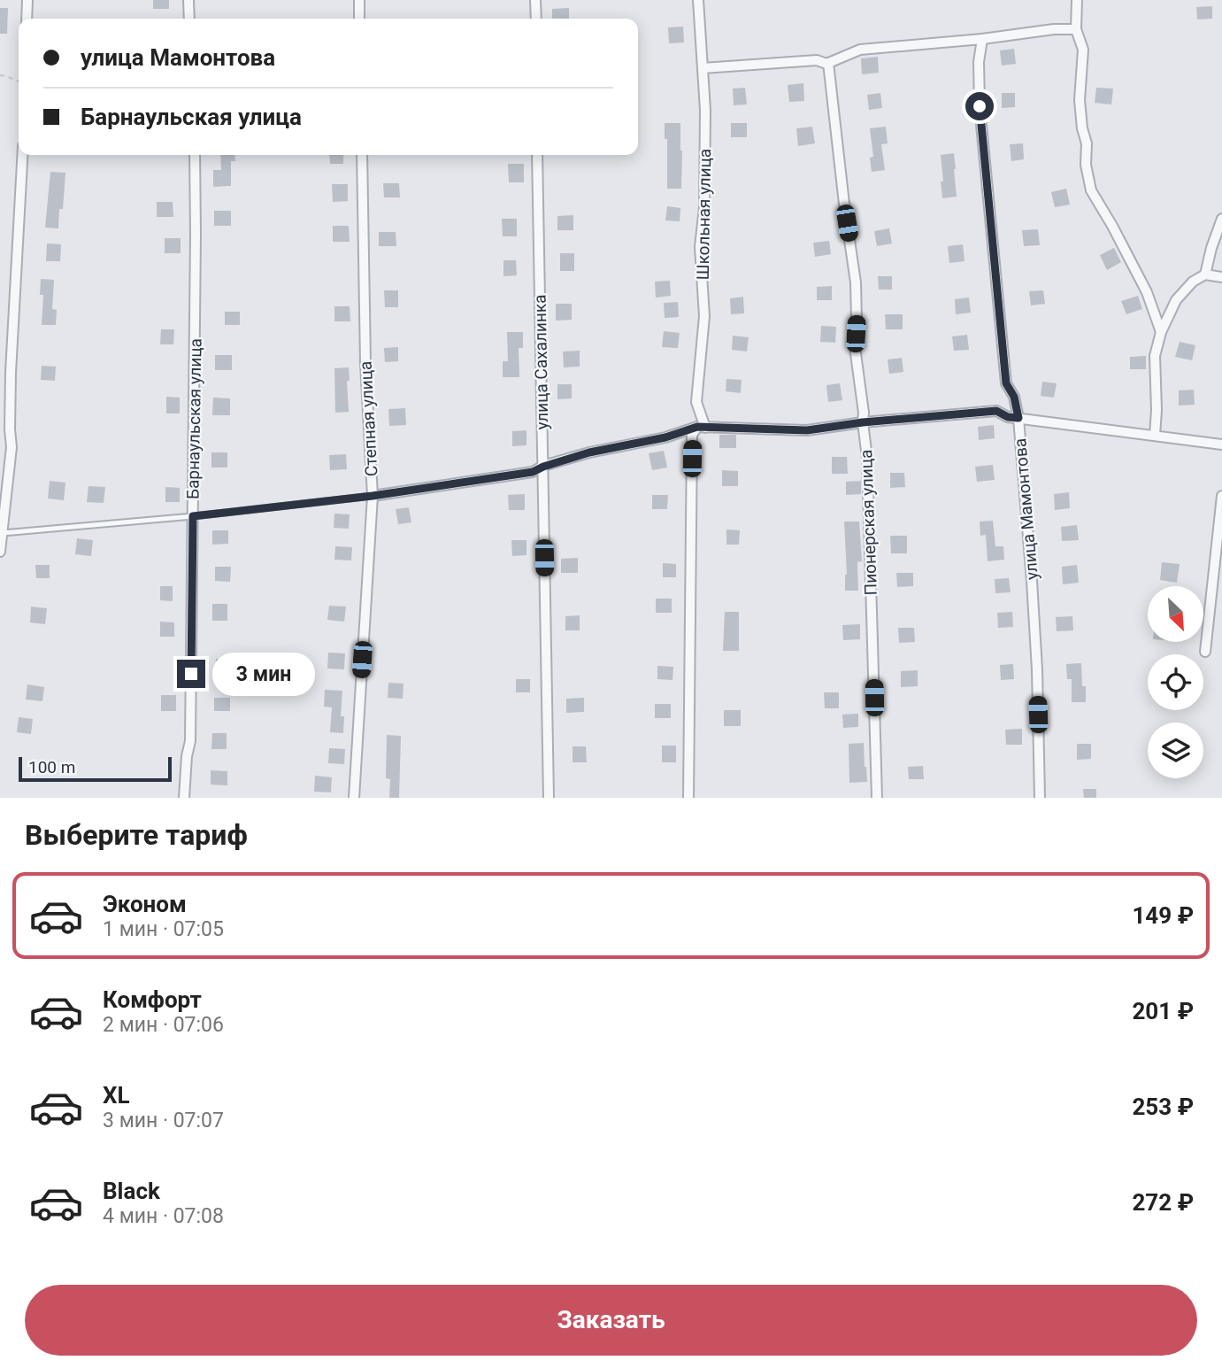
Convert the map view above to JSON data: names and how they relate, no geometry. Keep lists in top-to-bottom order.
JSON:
{
  "streets": {
    "street": [
      "Школьная улица",
      "улица Сахалинка",
      "Барнаульская улица",
      "Степная улица",
      "улица Мамонтова",
      "Пионерская улица"
    ]
  },
  "scale_bar": "100 m",
  "north": "bottom right",
  "page": {
    "banner": ["улица Мамонтова", "Барнаульская улица"],
    "bubble": "3 мин",
    "scale": "100 m",
    "heading": "Выберите тариф",
    "list": [
      {
        "name": "Эконом",
        "note": "1 мин · 07:05",
        "value": "149 ₽"
      },
      {
        "name": "Комфорт",
        "note": "2 мин · 07:06",
        "value": "201 ₽"
      },
      {
        "name": "XL",
        "note": "3 мин · 07:07",
        "value": "253 ₽"
      },
      {
        "name": "Black",
        "note": "4 мин · 07:08",
        "value": "272 ₽"
      }
    ],
    "buttons": "Заказать"
  }
}
